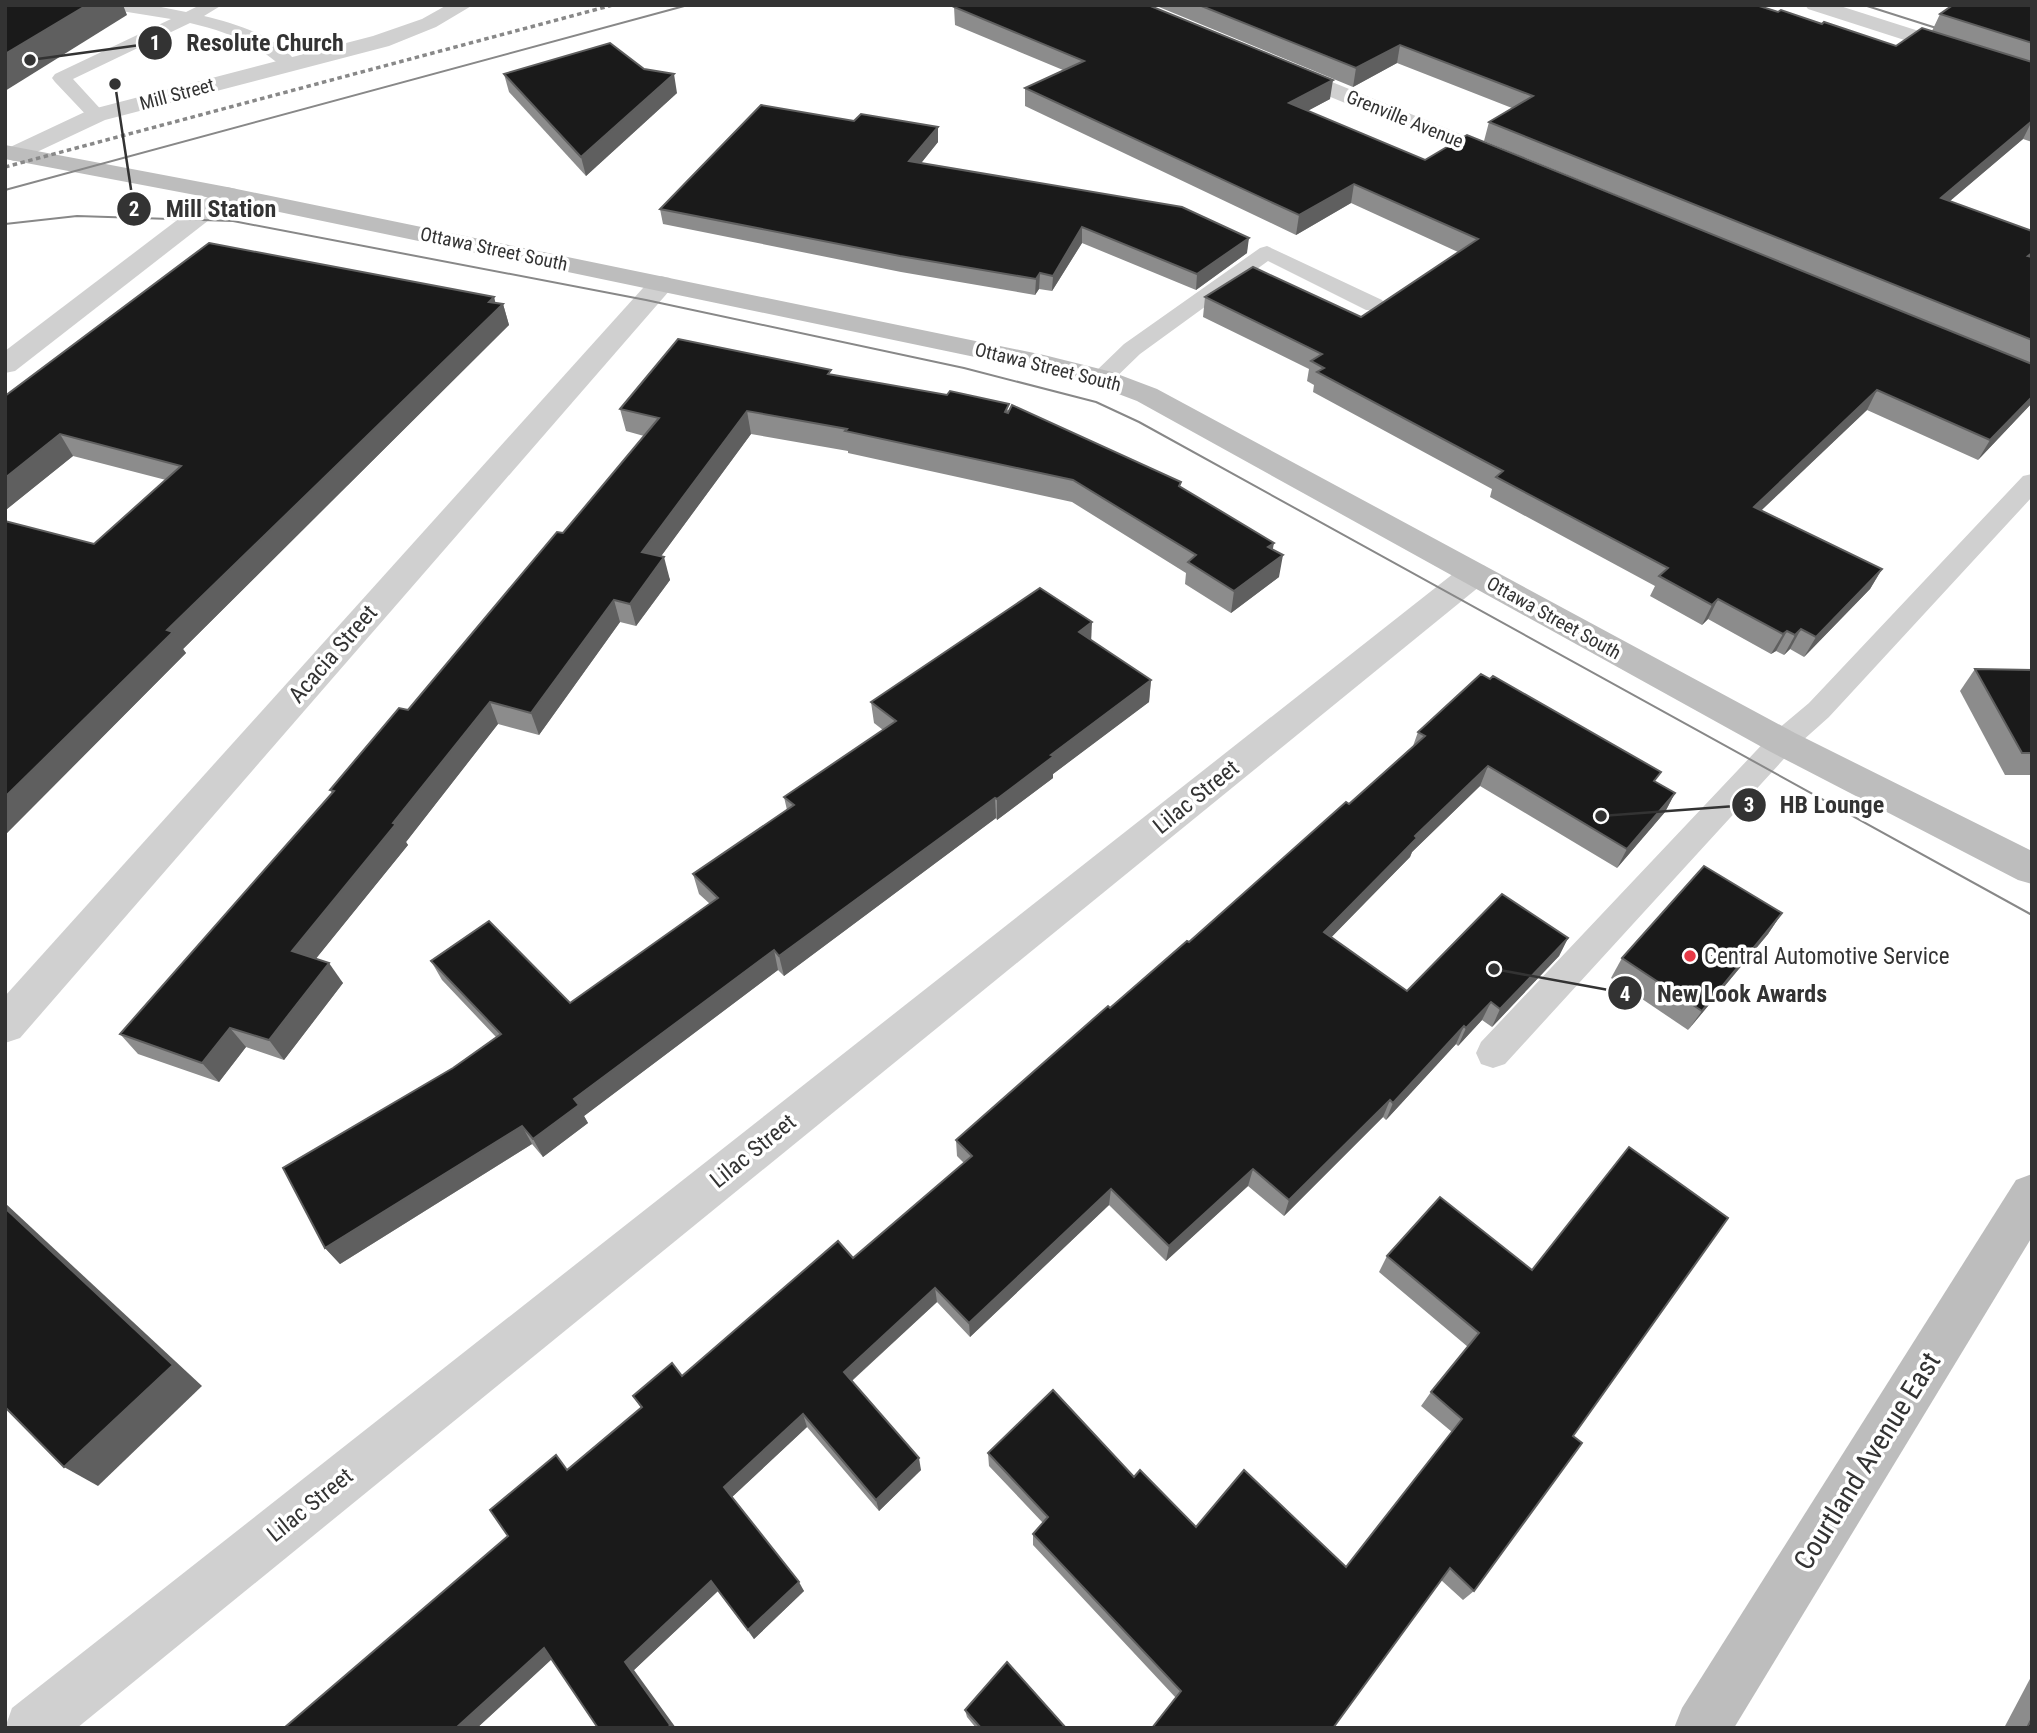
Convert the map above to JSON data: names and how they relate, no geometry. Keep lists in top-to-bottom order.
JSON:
{
  "streets": {
    "main road": ["Ottawa Street South", "Courtland Avenue East"],
    "street": [
      "Mill Street",
      "Grenville Avenue",
      "Acacia Street",
      "Lilac Street"
    ]
  },
  "crossings": [
    ["Mill Street", "Ottawa Street South"],
    ["Ottawa Street South", "Acacia Street"],
    ["Ottawa Street South", "Lilac Street"]
  ],
  "places": [
    "Resolute Church",
    "Mill Station",
    "HB Lounge",
    "Central Automotive Service",
    "New Look Awards"
  ]
}
